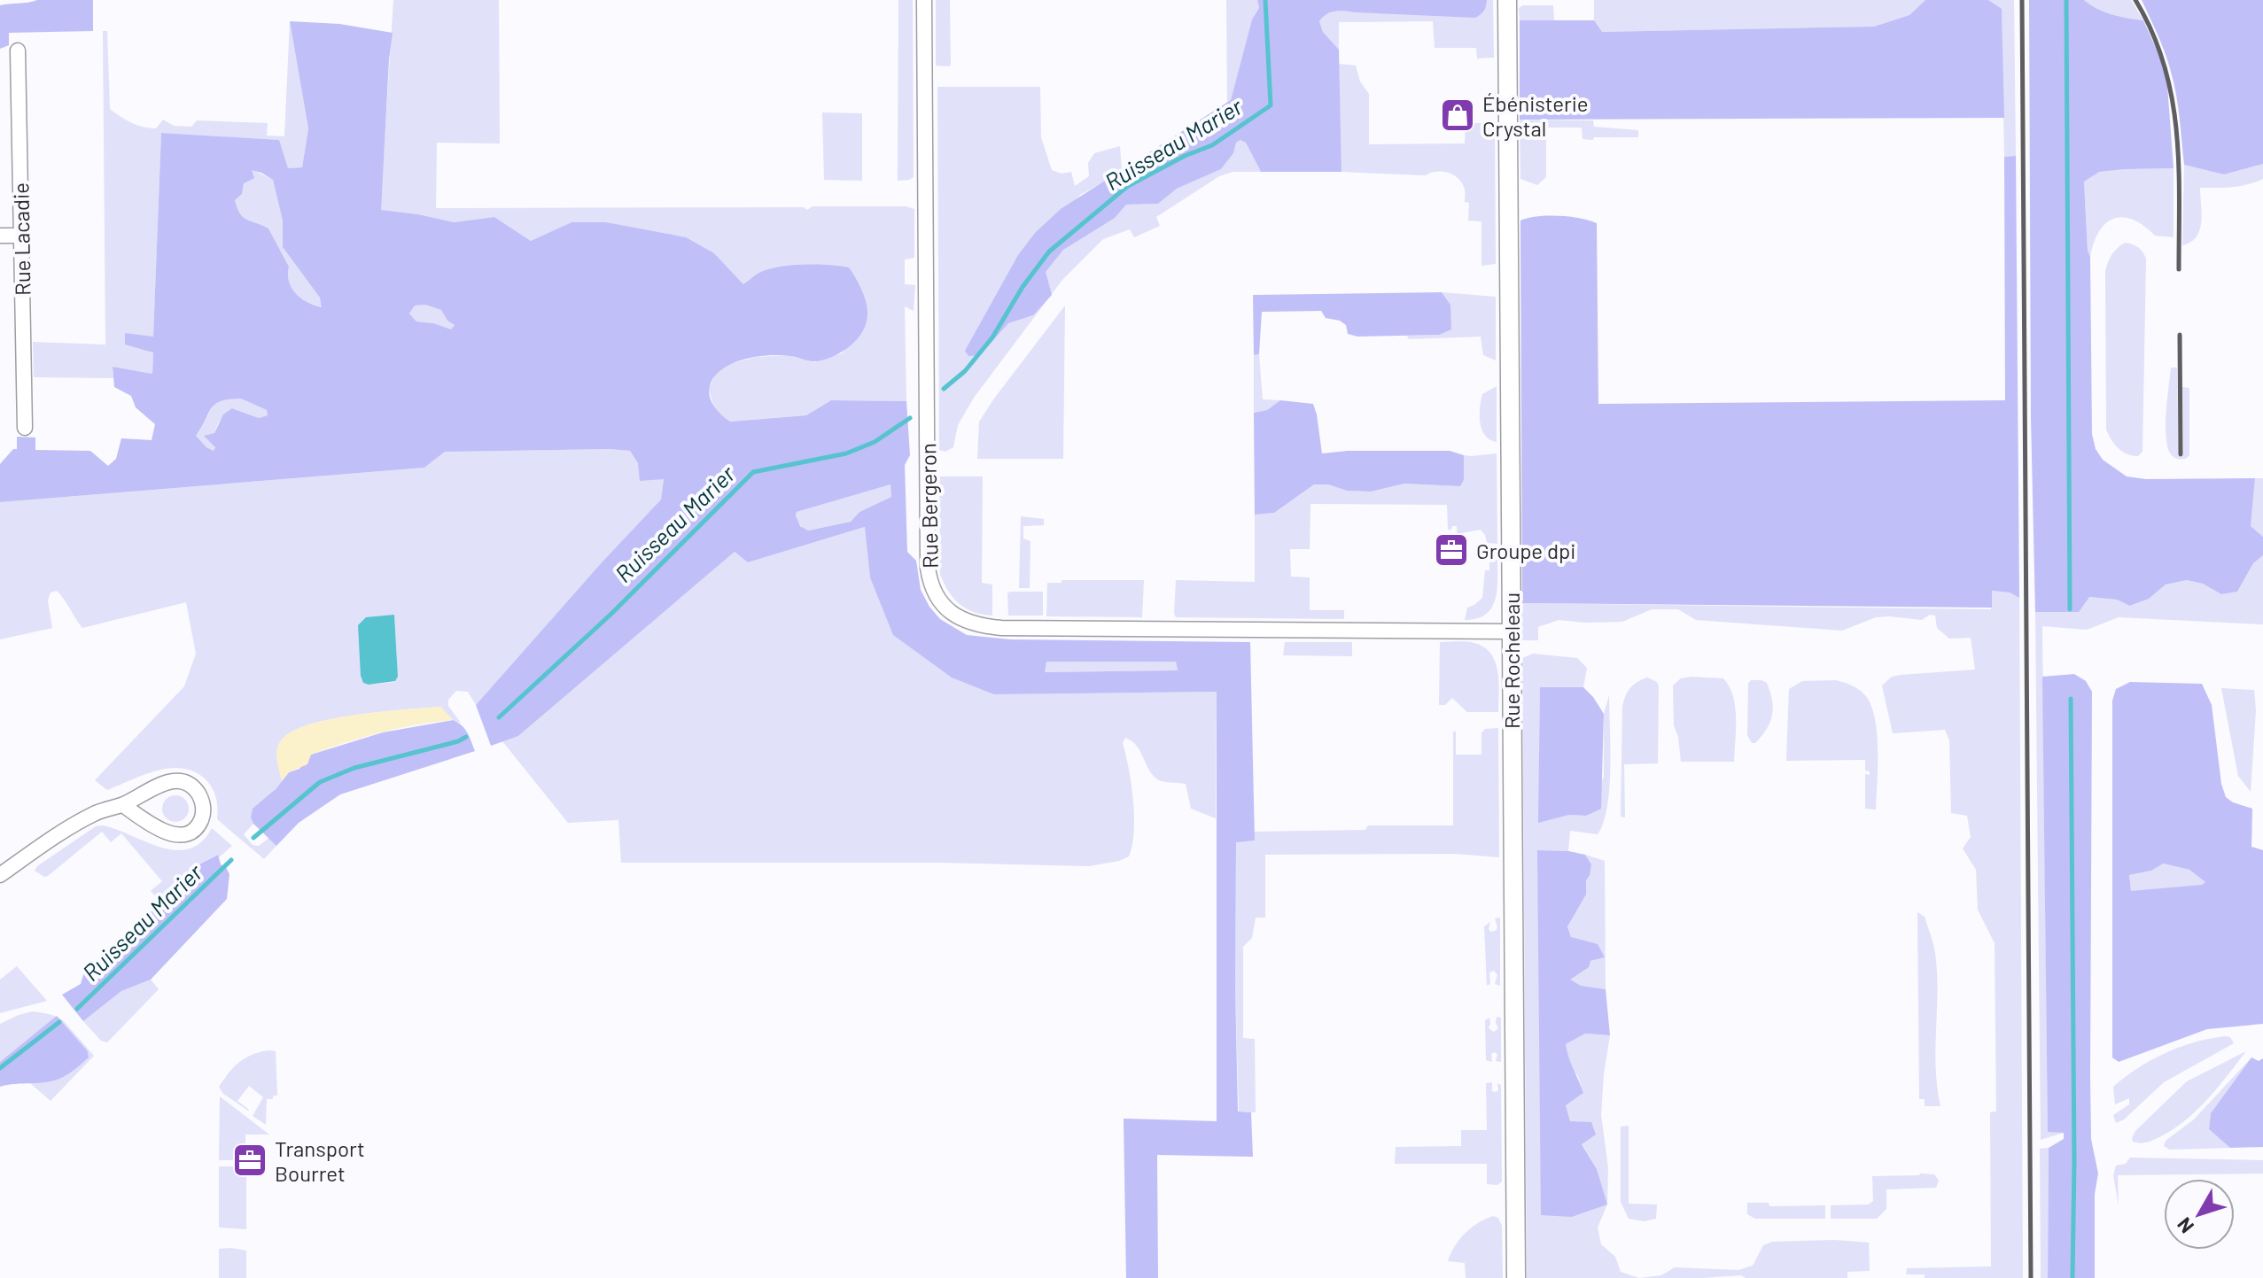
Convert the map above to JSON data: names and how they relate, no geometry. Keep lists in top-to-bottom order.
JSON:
{
  "streets": {
    "street": ["Rue Lacadie", "Rue Bergeron", "Rue Rocheleau"]
  },
  "crossings": [
    ["Rue Bergeron", "Rue Rocheleau"]
  ],
  "water": ["Ruisseau Marier"],
  "places": {
    "shop": ["Ébénisterie Crystal"],
    "office": ["Groupe dpi", "Transport Bourret"]
  },
  "north": "bottom left"
}
